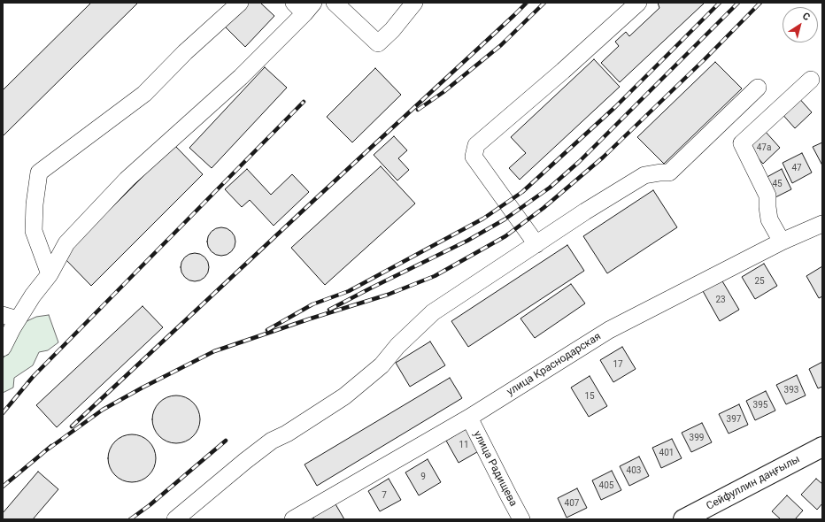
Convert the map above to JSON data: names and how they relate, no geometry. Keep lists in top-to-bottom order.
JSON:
{
  "streets": {
    "main road": ["Сейфуллин даңғылы"],
    "street": ["улица Краснодарская", "улица Радищева"]
  },
  "crossings": [
    ["улица Краснодарская", "улица Радищева"]
  ],
  "house_numbers": [
    "47а",
    "47",
    "45",
    "25",
    "23",
    "17",
    "393",
    "15",
    "395",
    "397",
    "399",
    "11",
    "401",
    "403",
    "9",
    "405",
    "7",
    "407"
  ],
  "north": "top right"
}
